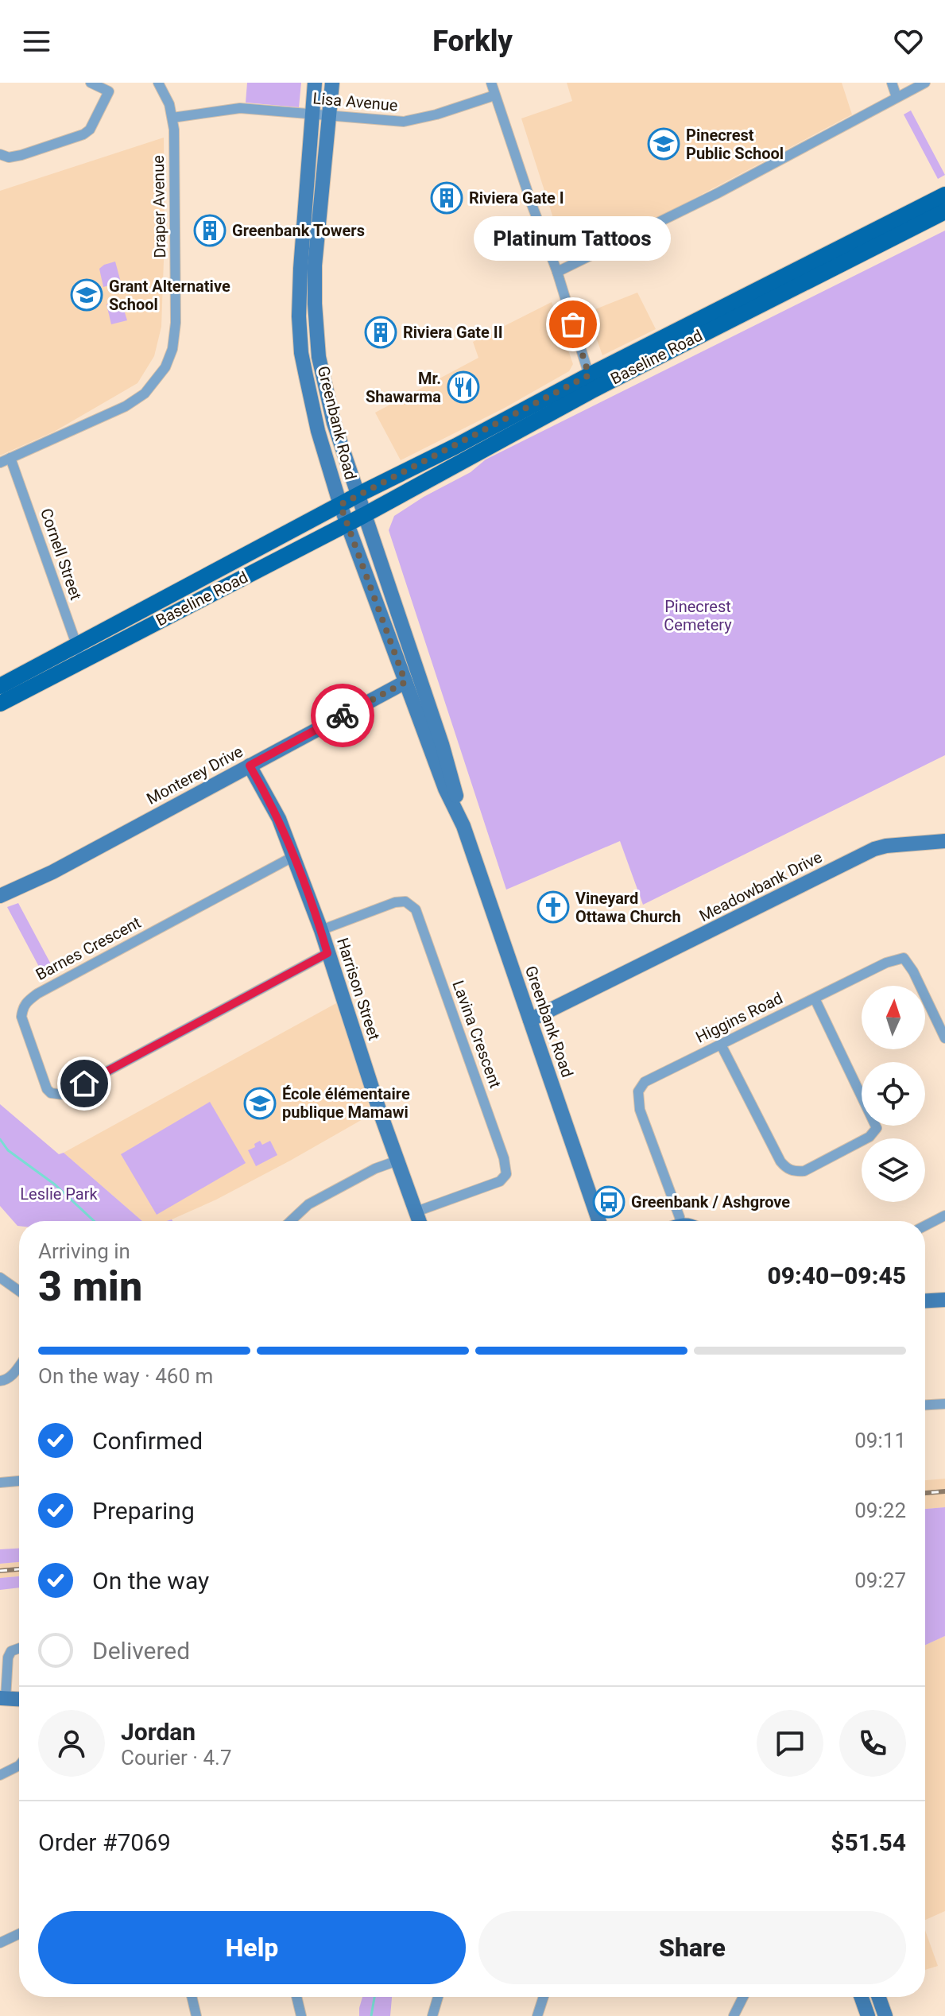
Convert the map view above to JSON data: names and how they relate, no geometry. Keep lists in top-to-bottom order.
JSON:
{
  "streets": {
    "main road": [
      "Baseline Road",
      "Greenbank Road",
      "Monterey Drive",
      "Meadowbank Drive",
      "Harrison Street"
    ],
    "street": [
      "Lisa Avenue",
      "Draper Avenue",
      "Cornell Street",
      "Barnes Crescent",
      "Higgins Road",
      "Lavina Crescent"
    ]
  },
  "crossings": [
    ["Lisa Avenue", "Draper Avenue"],
    ["Lisa Avenue", "Greenbank Road"],
    ["Draper Avenue", "Cornell Street"],
    ["Baseline Road", "Greenbank Road"],
    ["Baseline Road", "Cornell Street"],
    ["Greenbank Road", "Monterey Drive"],
    ["Greenbank Road", "Meadowbank Drive"],
    ["Monterey Drive", "Harrison Street"],
    ["Barnes Crescent", "Harrison Street"],
    ["Harrison Street", "Lavina Crescent"]
  ],
  "parks": ["Pinecrest Cemetery", "Leslie Park"],
  "places": {
    "school or university": ["Pinecrest Public School", "Grant Alternative School", "École élémentaire publique Mamawi"],
    "building": ["Riviera Gate I", "Greenbank Towers", "Riviera Gate II"],
    "other": ["Platinum Tattoos"],
    "restaurant": ["Mr. Shawarma"],
    "church": ["Vineyard Ottawa Church"],
    "bus stop": ["Greenbank / Ashgrove"]
  },
  "north": "top",
  "page": {
    "header": "Forkly",
    "bubble": "Platinum Tattoos",
    "heading": ["3 min", "Arriving in", "09:40–09:45"],
    "panel": [
      "Jordan",
      "Courier · 4.7",
      "Order #7069",
      "$51.54"
    ],
    "bar": "On the way · 460 m",
    "list": [
      ["Confirmed", "09:11"],
      ["Preparing", "09:22"],
      ["On the way", "09:27"],
      "Delivered"
    ],
    "buttons": ["Help", "Share"]
  }
}
